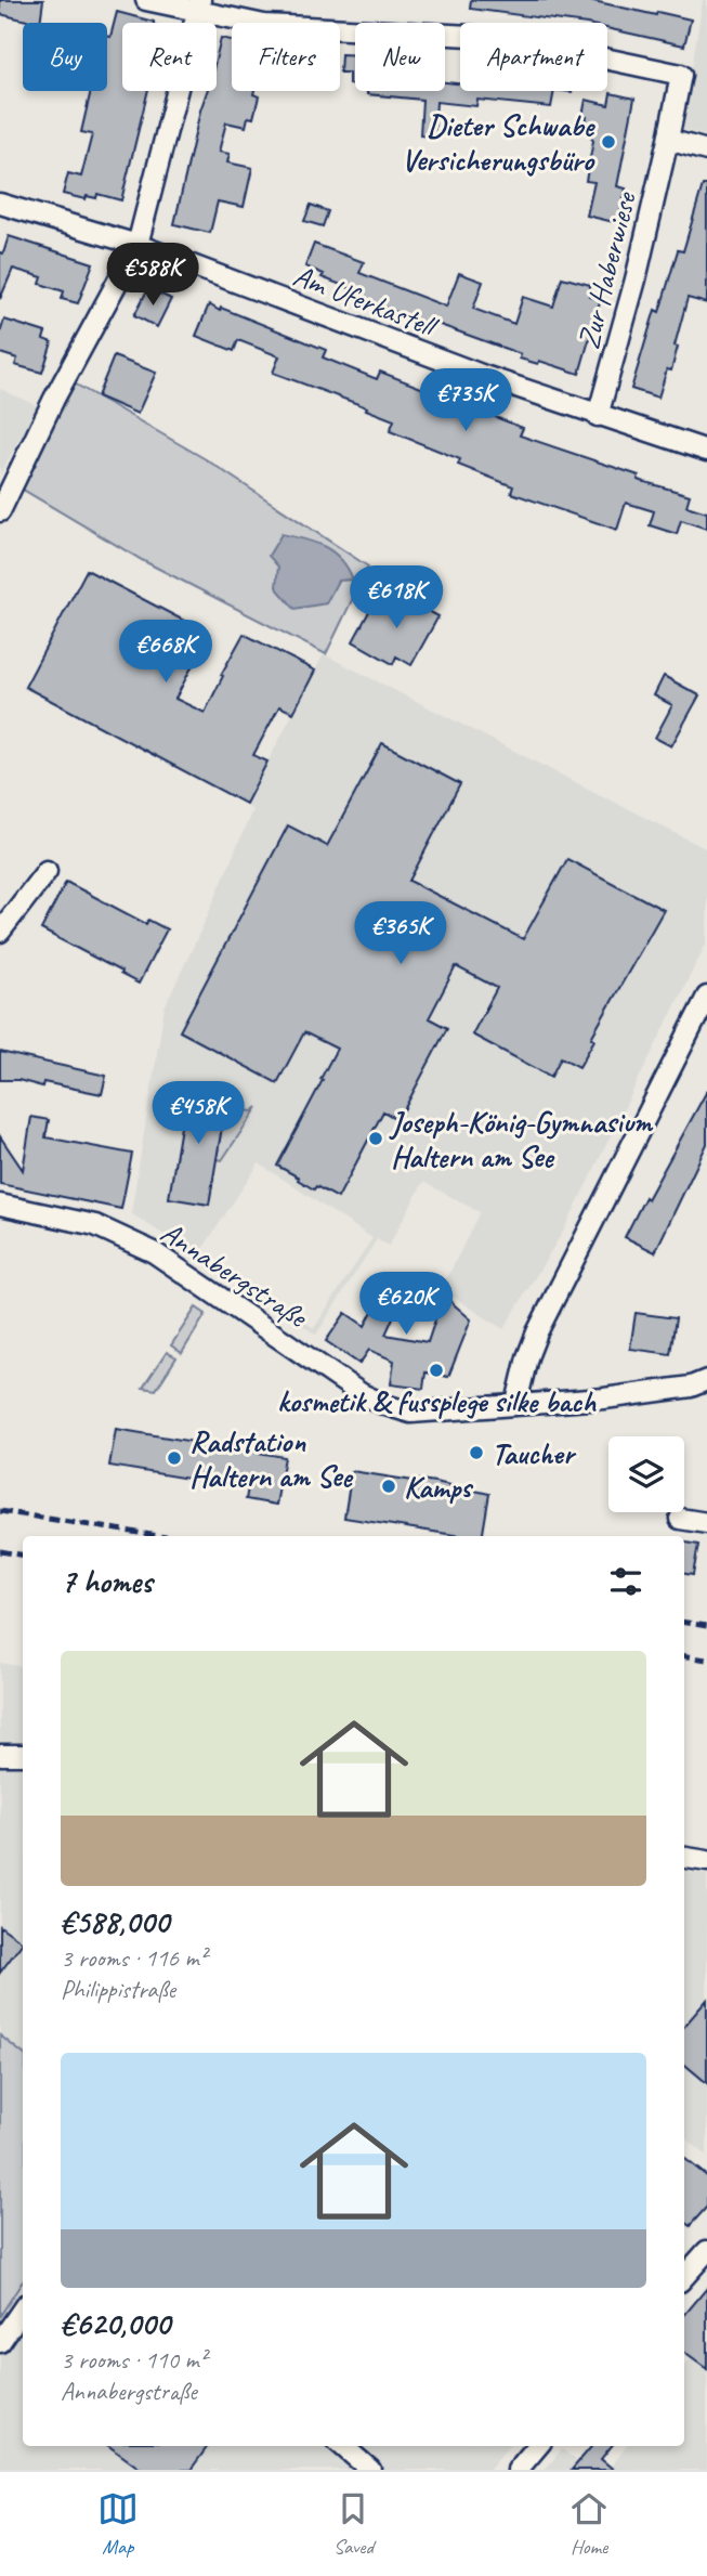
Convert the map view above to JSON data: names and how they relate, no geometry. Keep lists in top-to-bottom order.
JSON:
{
  "streets": {
    "street": ["Zur Haberwiese", "Am Uferkastell", "Annabergstraße"]
  },
  "crossings": [
    ["Zur Haberwiese", "Am Uferkastell"]
  ],
  "places": [
    "Dieter Schwabe Versicherungsbüro",
    "Joseph-König-Gymnasium Haltern am See",
    "kosmetik & fussplege silke bach",
    "Taucher",
    "Radstation Haltern am See",
    "Kamps"
  ],
  "page": {
    "chip": [
      "Buy",
      "Rent",
      "Filters",
      "New",
      "Apartment"
    ],
    "price": [
      "€588K",
      "€735K",
      "€618K",
      "€668K",
      "€365K",
      "€458K",
      "€620K"
    ],
    "heading": "7 homes",
    "list": [
      {
        "name": "€588,000",
        "note": "3 rooms · 116 m² · Philippistraße"
      },
      {
        "name": "€620,000",
        "note": "3 rooms · 110 m² · Annabergstraße"
      }
    ],
    "tabs": ["Map", "Saved", "Home"]
  }
}
